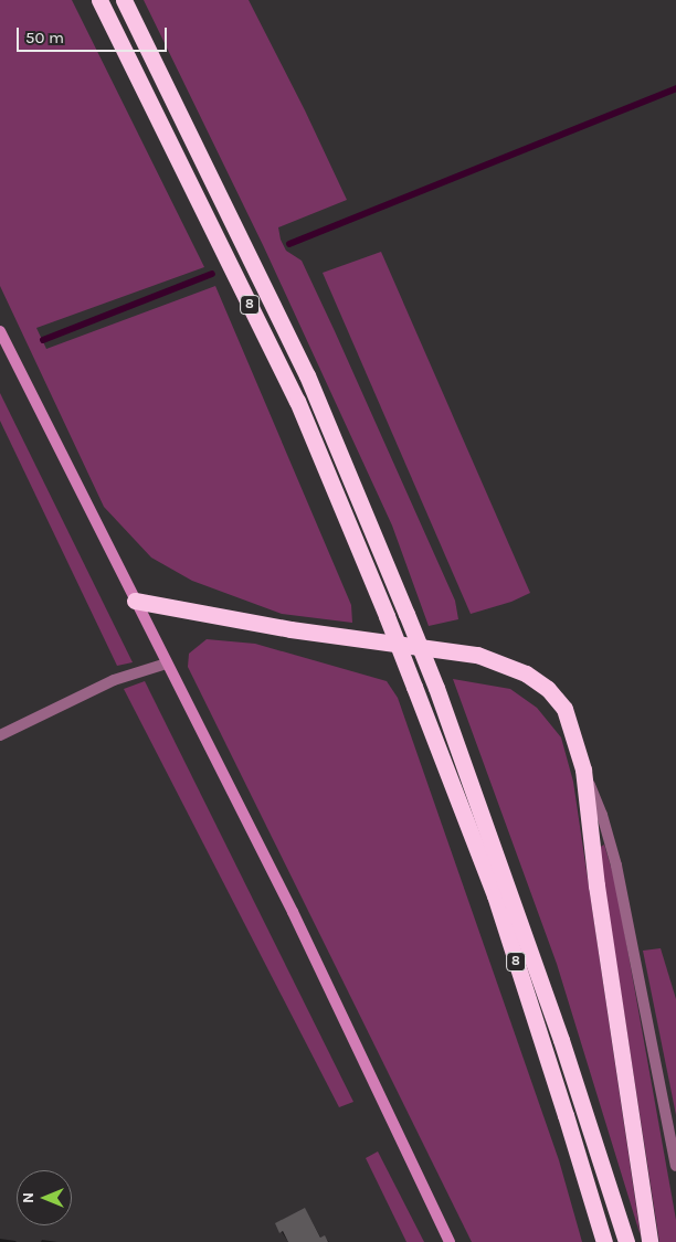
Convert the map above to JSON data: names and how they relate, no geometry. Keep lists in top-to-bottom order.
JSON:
{
  "streets": {
    "highway": ["8"]
  },
  "scale_bar": "50 m",
  "north": "left"
}
